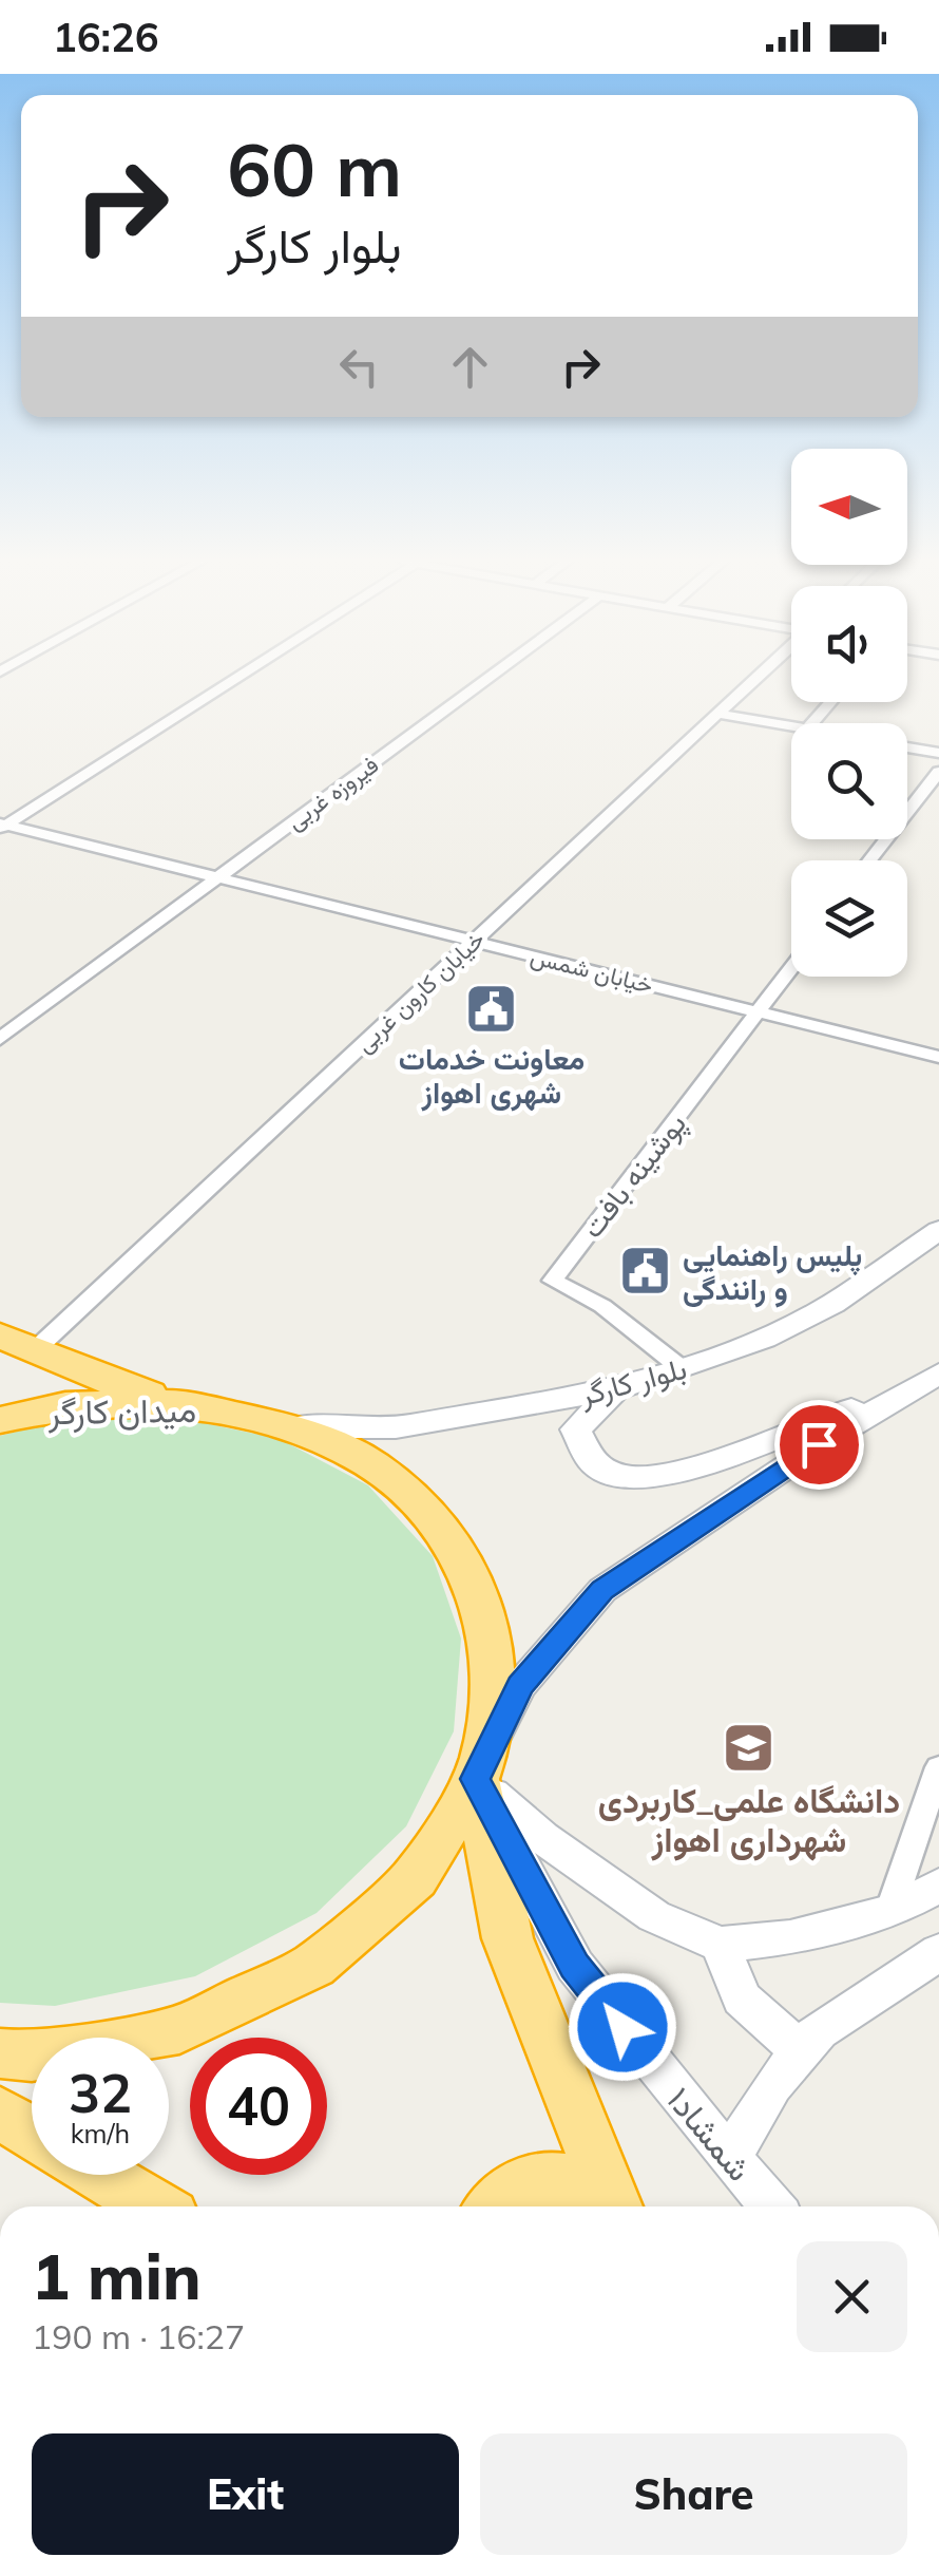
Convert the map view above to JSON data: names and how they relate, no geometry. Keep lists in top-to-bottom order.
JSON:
{
  "streets": {
    "highway": ["میدان کارگر"],
    "main road": ["بلوار کارگر", "شمشاد۱"],
    "street": [
      "فیروزه غربی",
      "خیابان شمس",
      "خیابان کارون غربی",
      "پوشینه بافت"
    ]
  },
  "crossings": [
    ["فیروزه غربی", "خیابان شمس"],
    ["خیابان شمس", "خیابان کارون غربی"],
    ["خیابان شمس", "پوشینه بافت"],
    ["پوشینه بافت", "بلوار کارگر"],
    ["بلوار کارگر", "میدان کارگر"],
    ["میدان کارگر", "شمشاد۱"]
  ],
  "places": {
    "public building": ["معاونت خدمات شهری اهواز", "پلیس راهنمایی و رانندگی"],
    "school or university": ["دانشگاه علمی_کاربردی شهرداری اهواز"]
  },
  "north": "left",
  "page": {
    "status": "16:26",
    "turn": ["60 m", "بلوار کارگر"],
    "speed": "32 km/h",
    "limit": "40",
    "heading": ["1 min", "190 m · 16:27"],
    "buttons": ["Exit", "Share"]
  }
}
